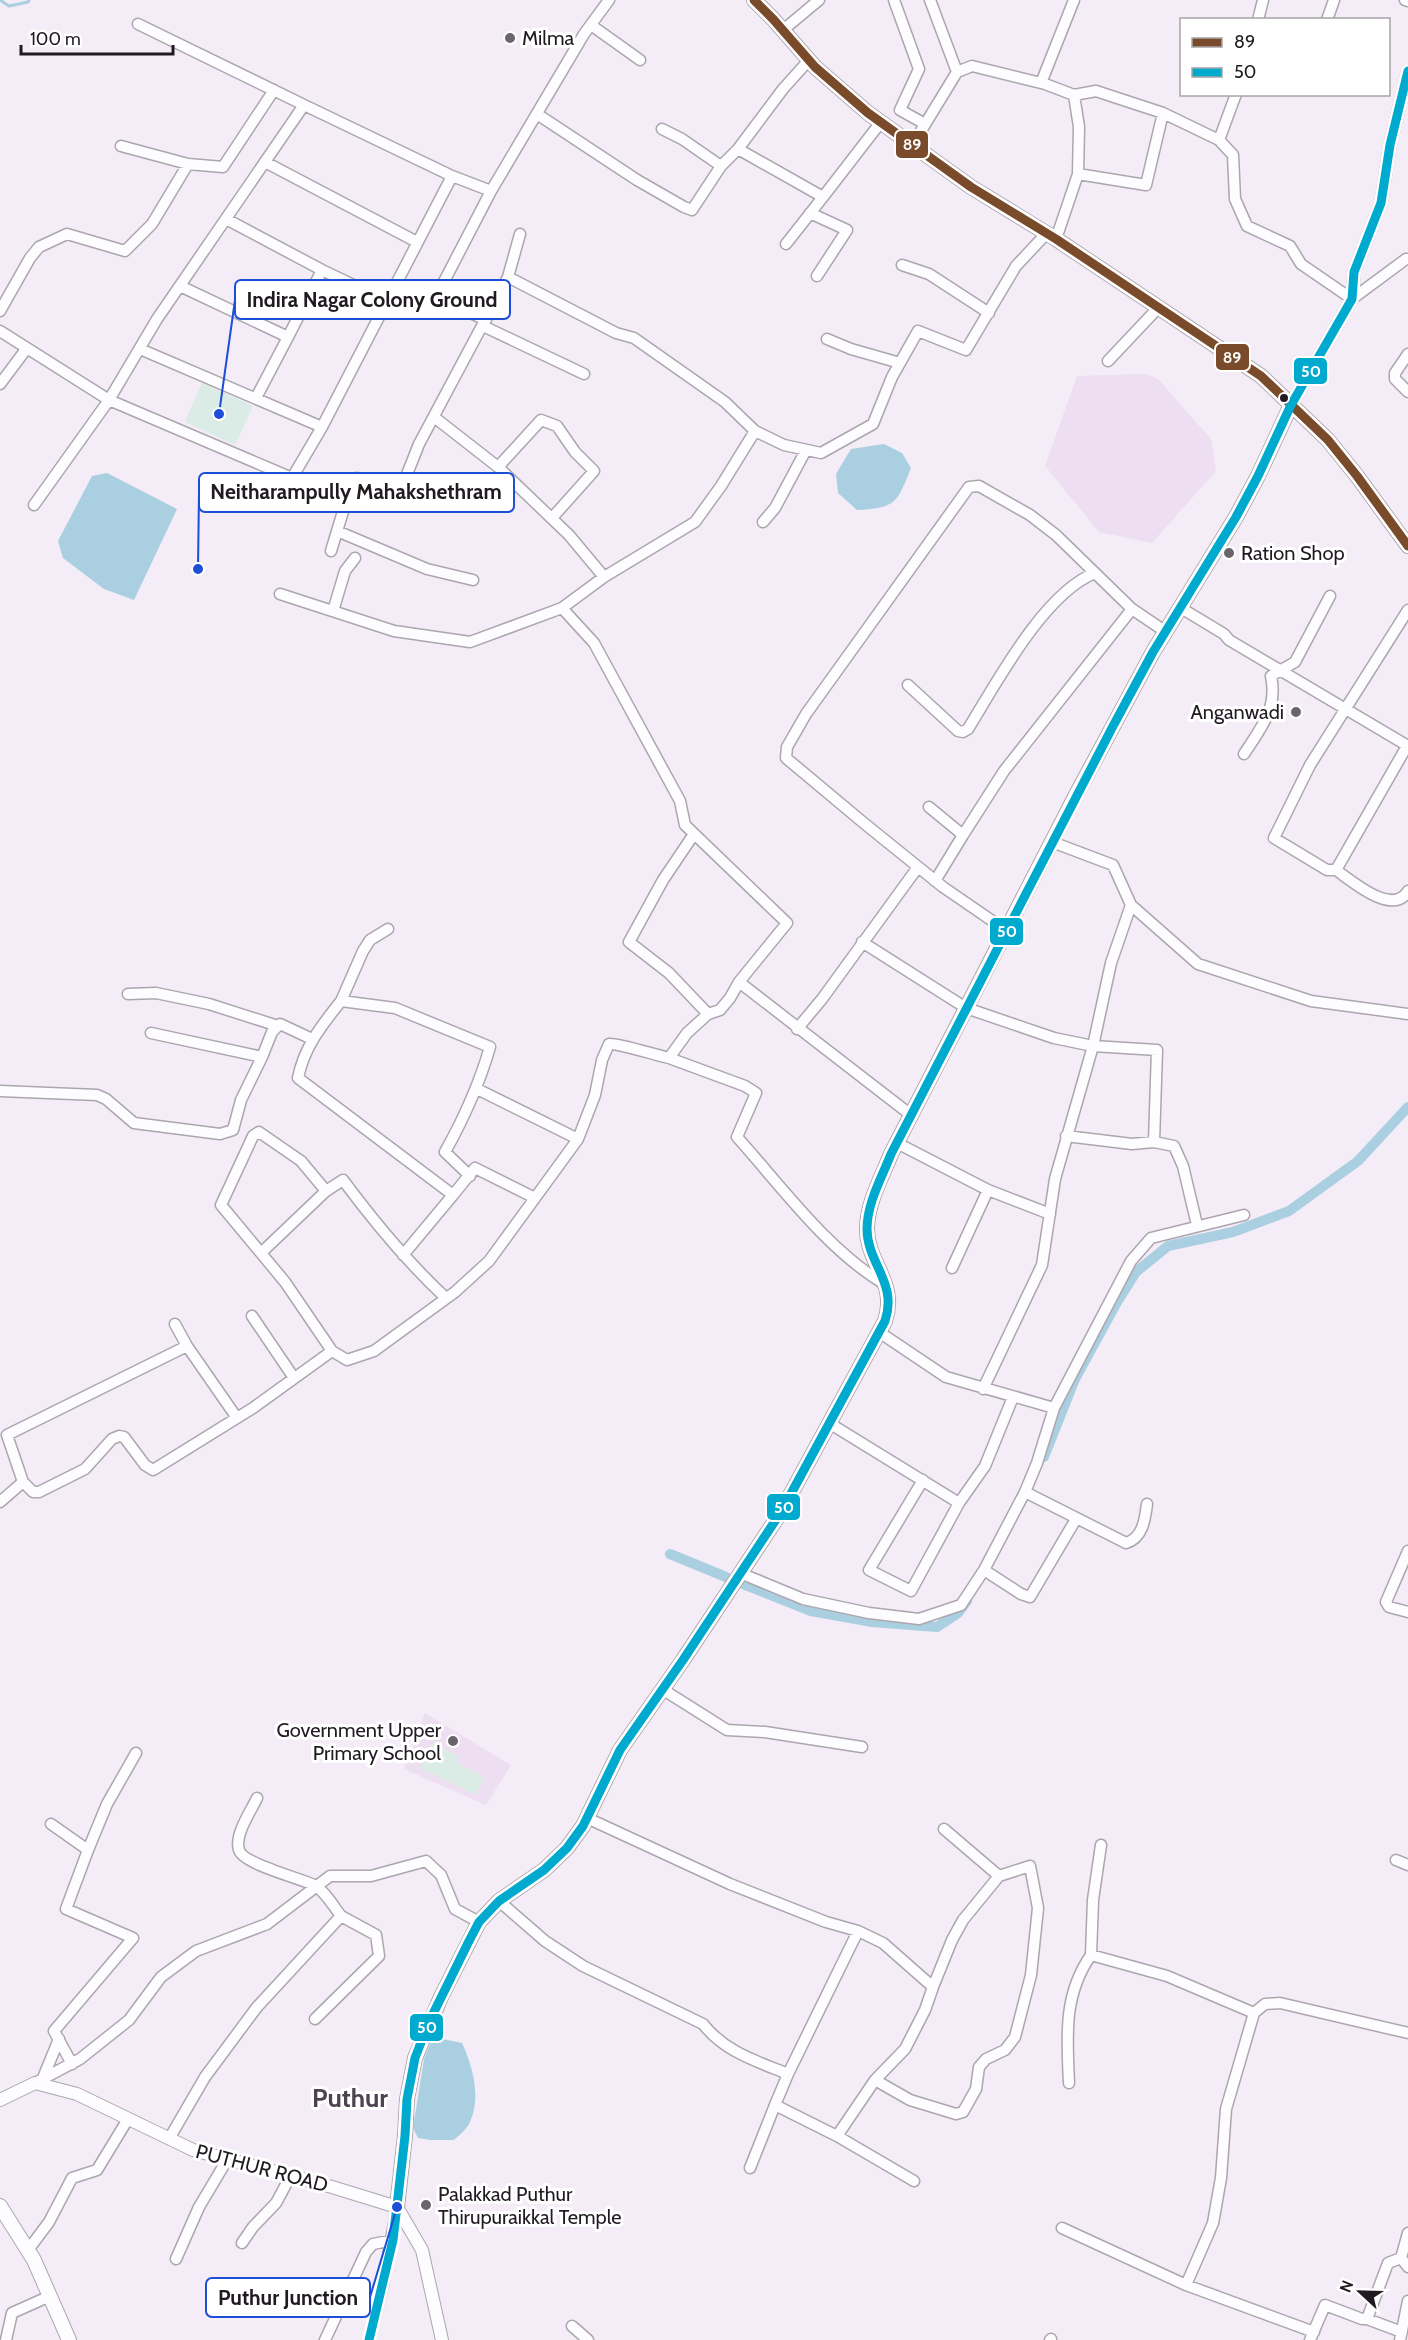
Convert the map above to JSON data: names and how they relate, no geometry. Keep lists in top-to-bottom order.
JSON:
{
  "streets": {
    "street": ["PUTHUR ROAD"]
  },
  "districts": ["Puthur"],
  "places": [
    "Milma",
    "Indira Nagar Colony Ground",
    "Ration Shop",
    "Neitharampully Mahakshethram",
    "Anganwadi",
    "Government Upper Primary School",
    "Palakkad Puthur Thirupuraikkal Temple",
    "Puthur Junction"
  ],
  "lines": ["transit line 89", "transit line 50"],
  "legend": ["89", "50"],
  "scale_bar": "100 m",
  "north": "left"
}
